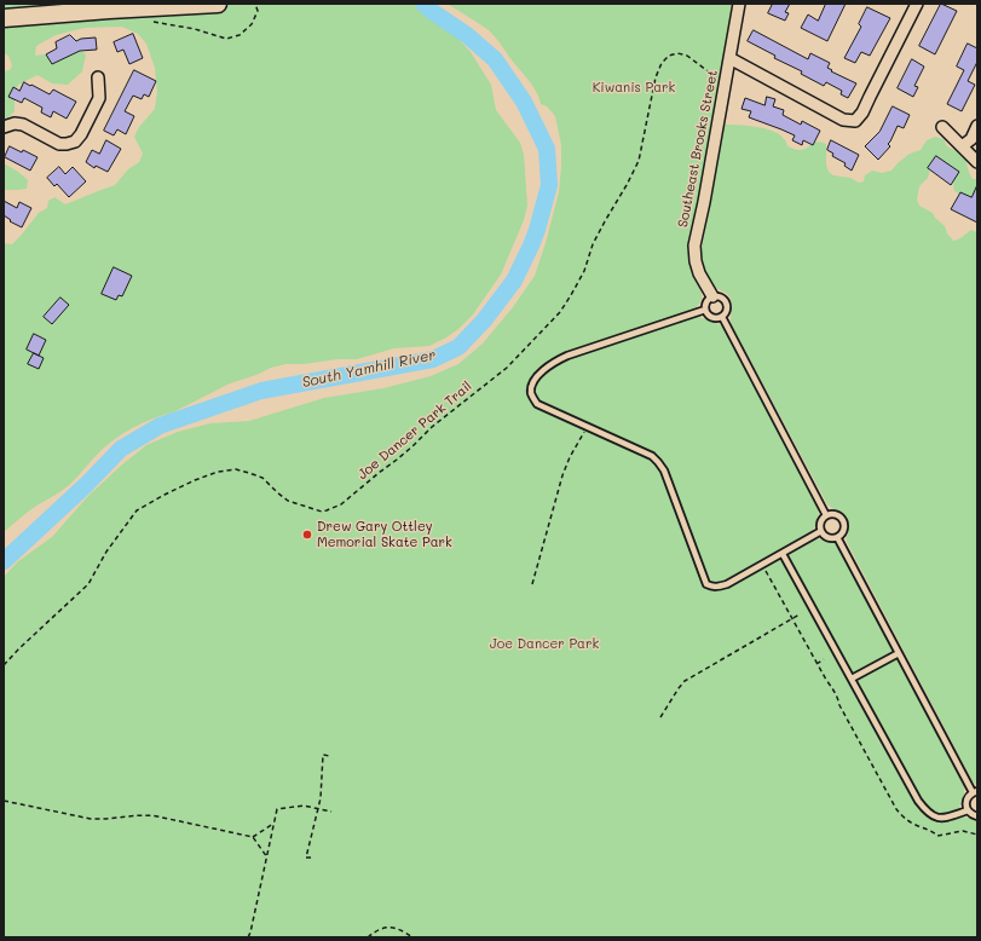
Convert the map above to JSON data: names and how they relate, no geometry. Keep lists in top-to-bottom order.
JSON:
{
  "streets": {
    "street": ["Southeast Brooks Street"],
    "path": ["Joe Dancer Park Trail"]
  },
  "crossings": [
    ["Southeast Brooks Street", "Joe Dancer Park Trail"]
  ],
  "water": ["South Yamhill River"],
  "parks": ["Kiwanis Park", "Joe Dancer Park"],
  "places": ["Drew Gary Ottley Memorial Skate Park"]
}
